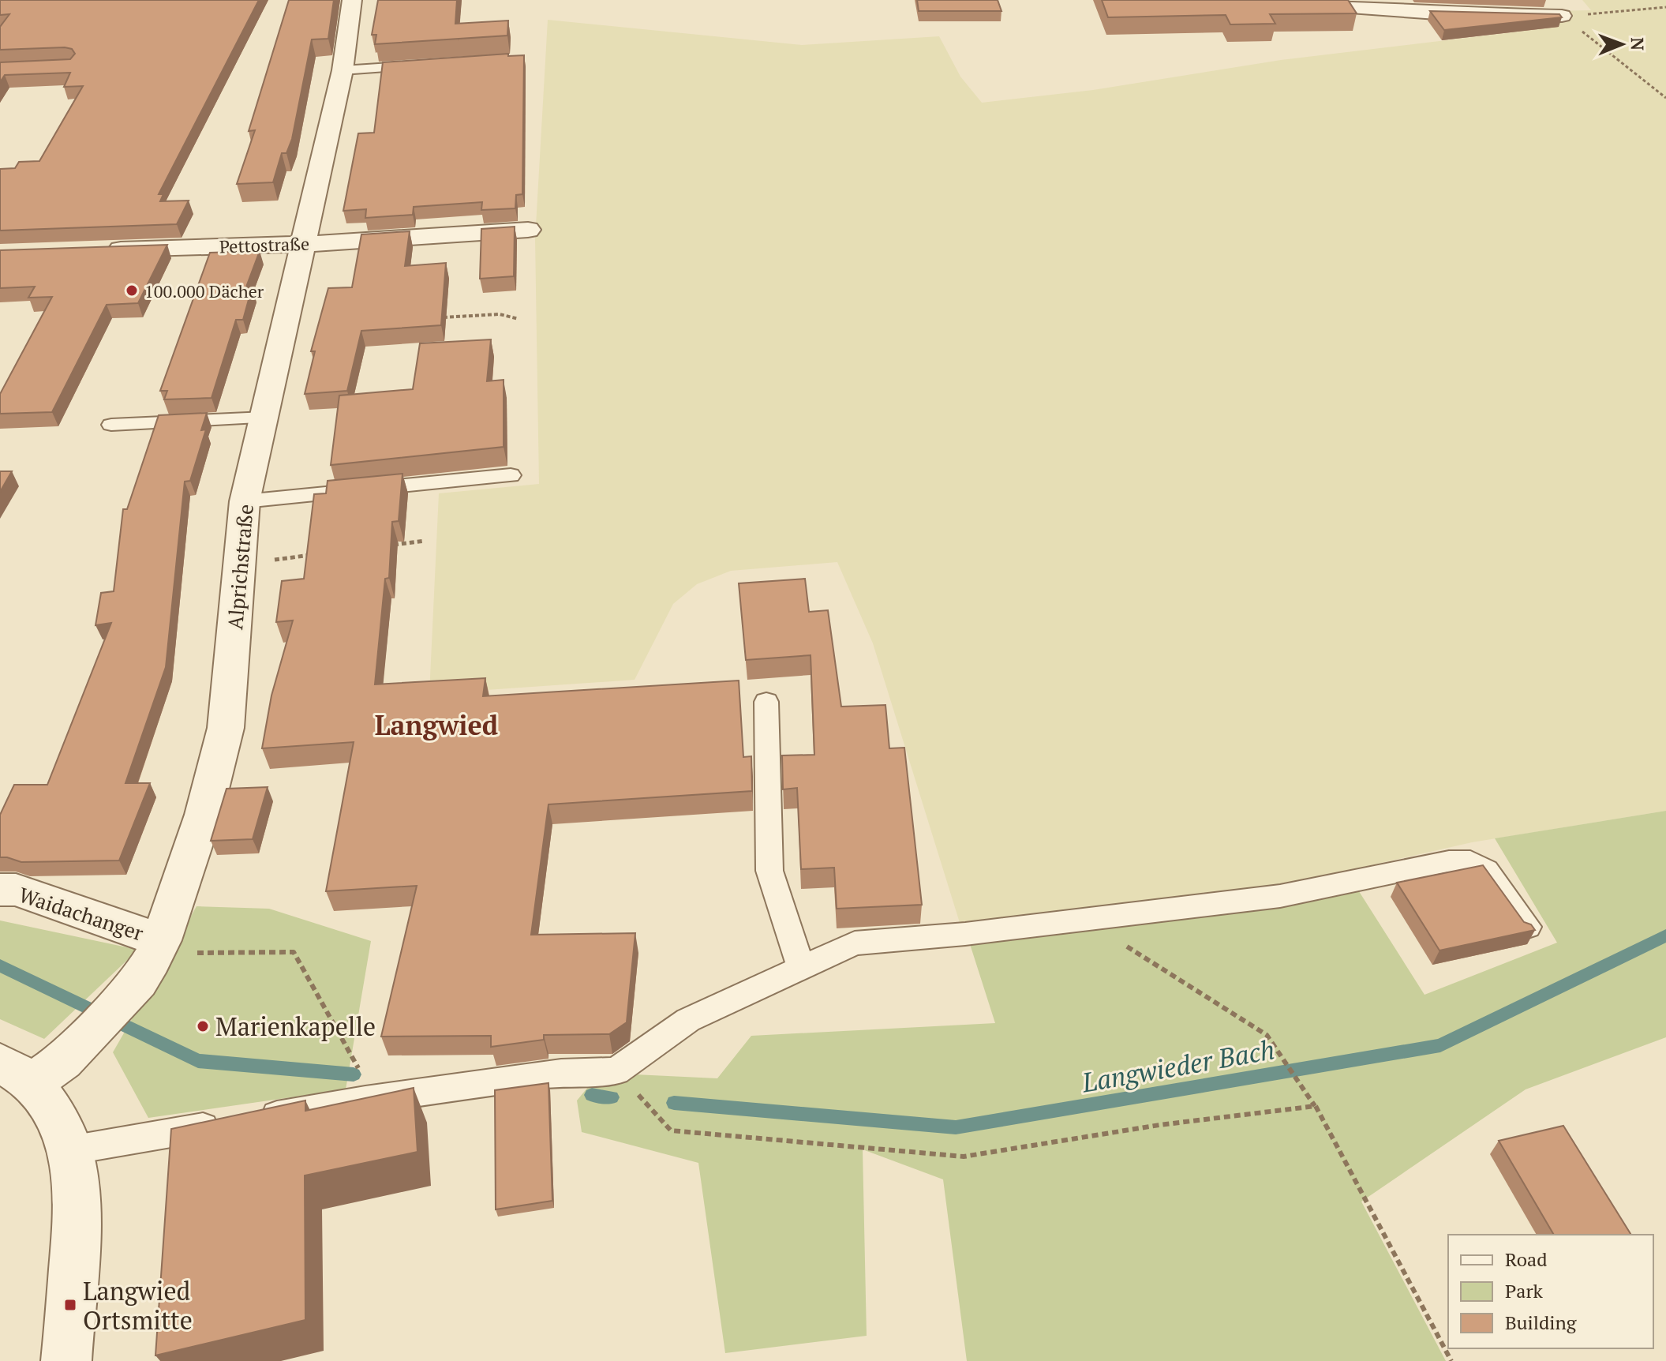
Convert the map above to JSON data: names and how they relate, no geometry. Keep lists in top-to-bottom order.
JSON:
{
  "streets": {
    "street": ["Pettostraße", "Alprichstraße", "Waidachanger"]
  },
  "crossings": [
    ["Pettostraße", "Alprichstraße"],
    ["Alprichstraße", "Waidachanger"]
  ],
  "districts": ["Langwied"],
  "water": ["Langwieder Bach"],
  "places": {
    "other": ["100.000 Dächer", "Marienkapelle"],
    "transit": ["Langwied Ortsmitte"]
  },
  "legend": ["Road", "Park", "Building"],
  "north": "right"
}
